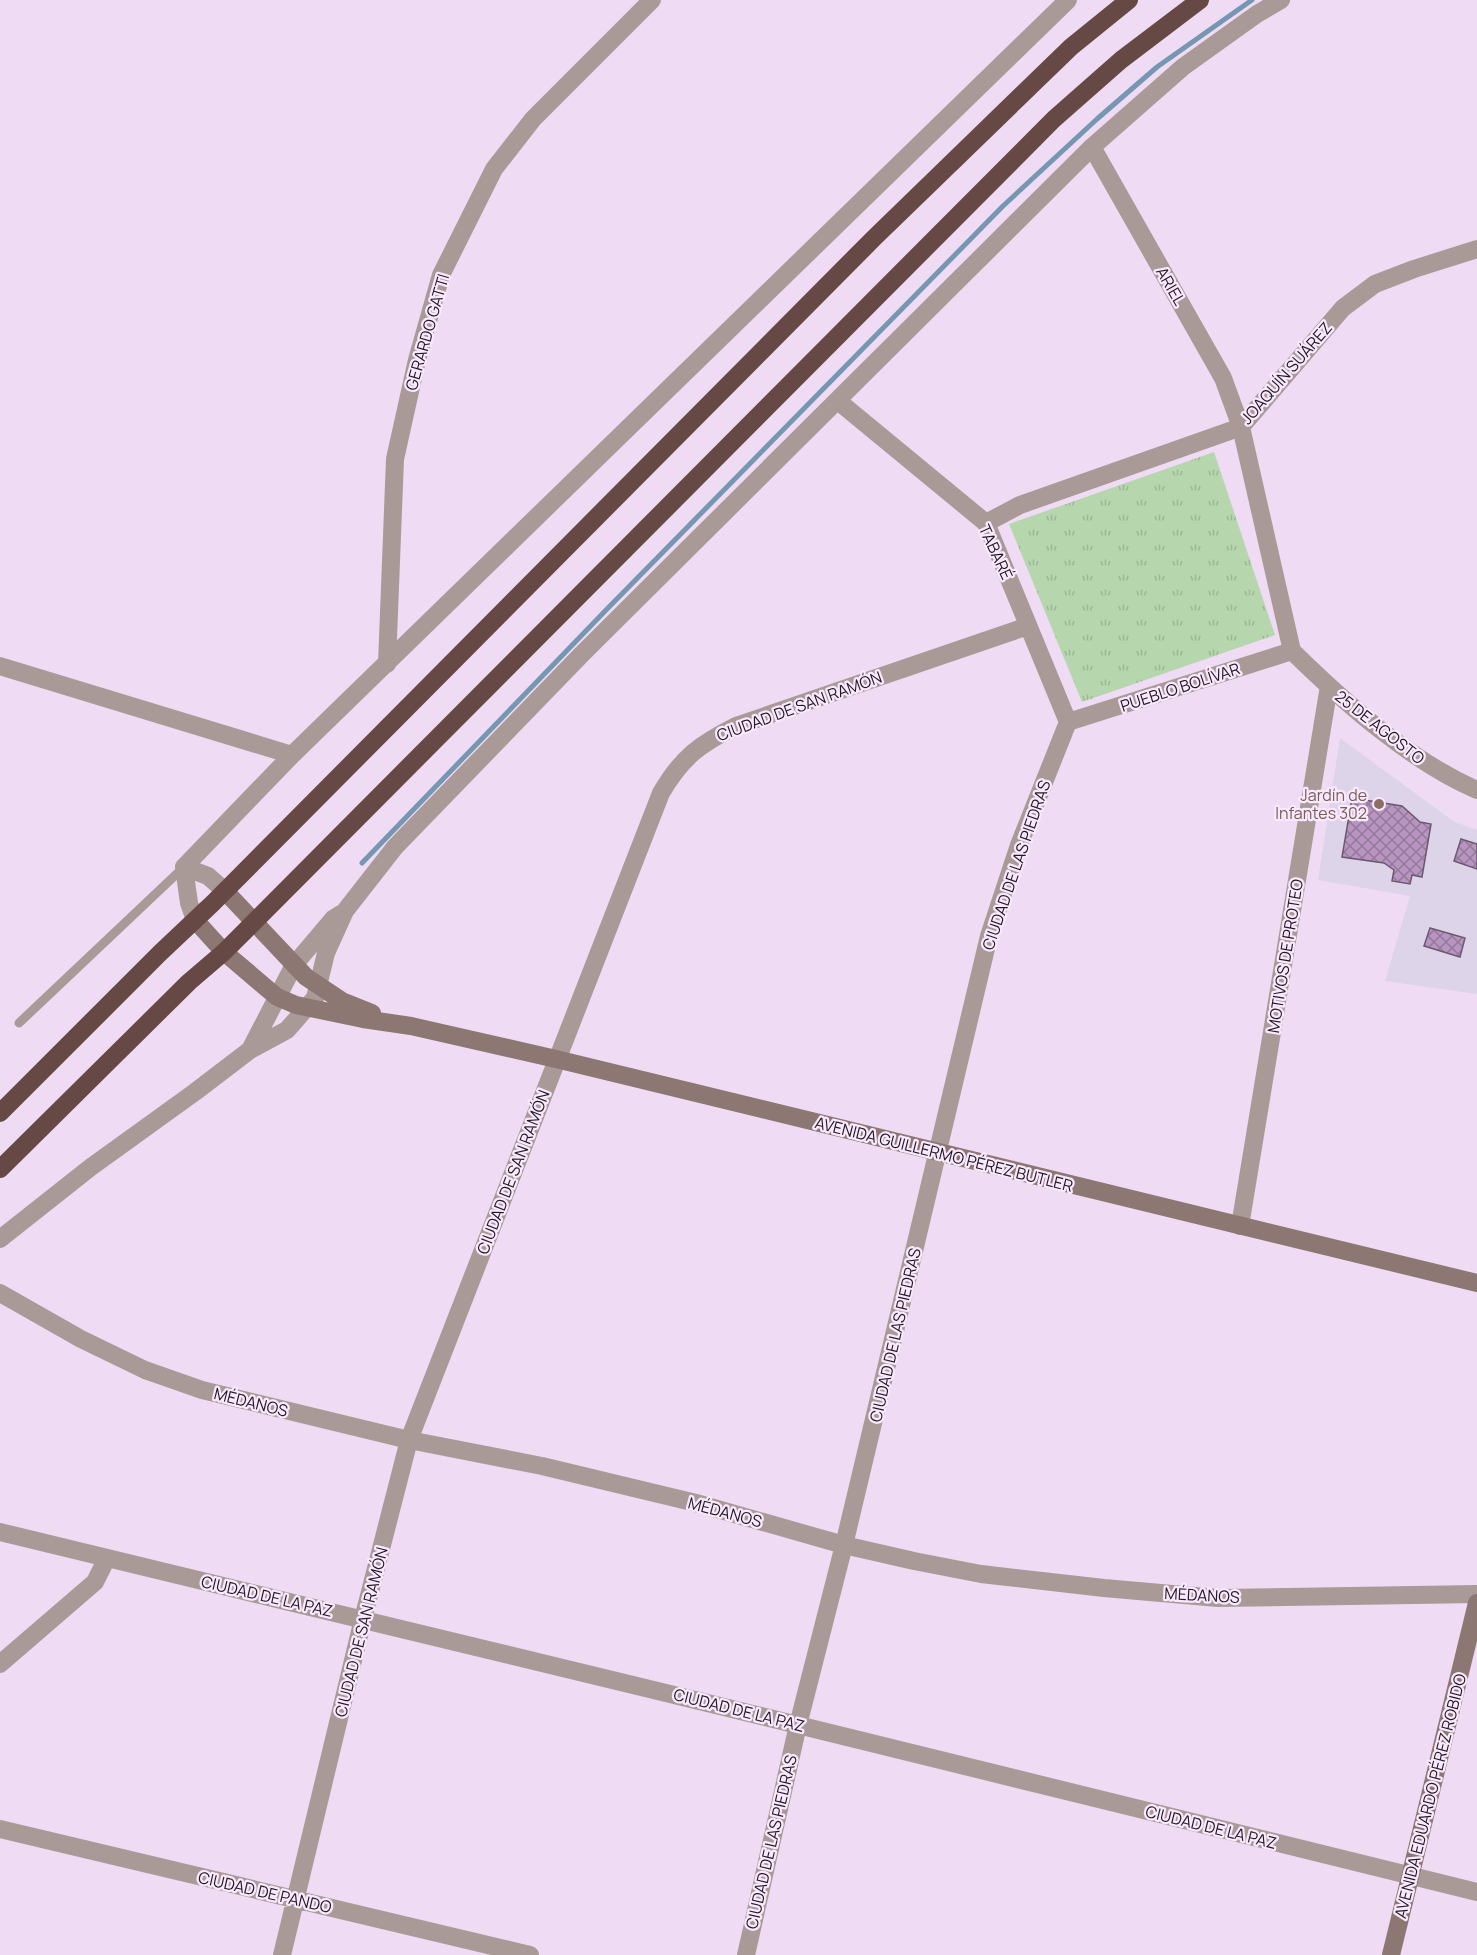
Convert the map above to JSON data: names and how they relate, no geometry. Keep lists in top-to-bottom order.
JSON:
{
  "streets": {
    "street": [
      "ARIEL",
      "GERARDO GATTI",
      "JOAQUÍN SUÁREZ",
      "TABARÉ",
      "PUEBLO BOLÍVAR",
      "CIUDAD DE SAN RAMÓN",
      "25 DE AGOSTO",
      "CIUDAD DE LAS PIEDRAS",
      "MOTIVOS DE PROTEO",
      "AVENIDA GUILLERMO PÉREZ BUTLER",
      "MÉDANOS",
      "CIUDAD DE LA PAZ",
      "AVENIDA EDUARDO PÉREZ ROBIDO",
      "CIUDAD DE PANDO"
    ]
  },
  "crossings": [
    ["ARIEL", "JOAQUÍN SUÁREZ"],
    ["ARIEL", "PUEBLO BOLÍVAR"],
    ["ARIEL", "25 DE AGOSTO"],
    ["JOAQUÍN SUÁREZ", "TABARÉ"],
    ["TABARÉ", "PUEBLO BOLÍVAR"],
    ["TABARÉ", "CIUDAD DE SAN RAMÓN"],
    ["TABARÉ", "CIUDAD DE LAS PIEDRAS"],
    ["PUEBLO BOLÍVAR", "25 DE AGOSTO"],
    ["PUEBLO BOLÍVAR", "CIUDAD DE LAS PIEDRAS"],
    ["CIUDAD DE SAN RAMÓN", "AVENIDA GUILLERMO PÉREZ BUTLER"],
    ["CIUDAD DE SAN RAMÓN", "MÉDANOS"],
    ["CIUDAD DE SAN RAMÓN", "CIUDAD DE LA PAZ"],
    ["CIUDAD DE SAN RAMÓN", "CIUDAD DE PANDO"],
    ["25 DE AGOSTO", "MOTIVOS DE PROTEO"],
    ["CIUDAD DE LAS PIEDRAS", "AVENIDA GUILLERMO PÉREZ BUTLER"],
    ["CIUDAD DE LAS PIEDRAS", "MÉDANOS"],
    ["CIUDAD DE LAS PIEDRAS", "CIUDAD DE LA PAZ"],
    ["MOTIVOS DE PROTEO", "AVENIDA GUILLERMO PÉREZ BUTLER"],
    ["CIUDAD DE LA PAZ", "AVENIDA EDUARDO PÉREZ ROBIDO"]
  ],
  "places": ["Jardín de Infantes 302"]
}
